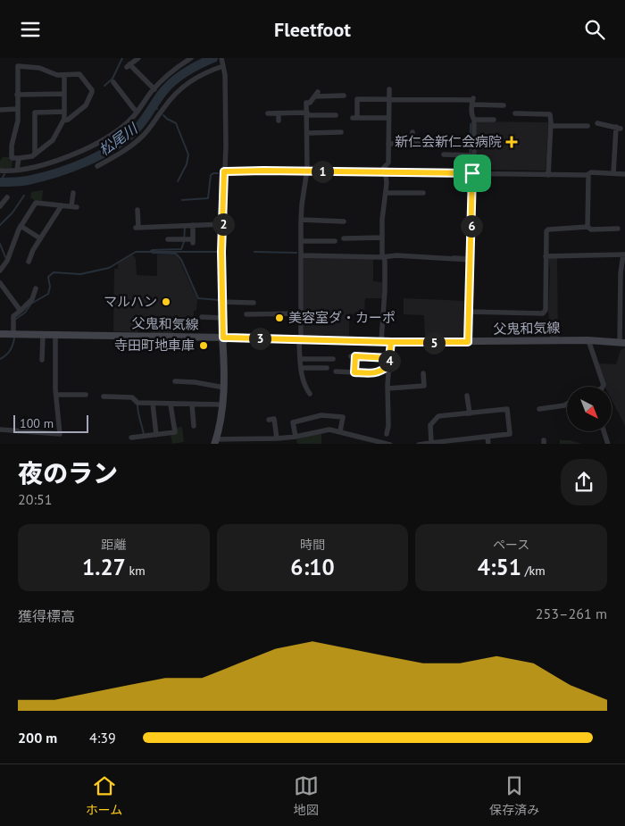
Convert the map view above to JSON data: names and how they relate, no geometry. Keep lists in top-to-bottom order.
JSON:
{
  "streets": {
    "main road": ["父鬼和気線"]
  },
  "water": ["松尾川"],
  "places": {
    "health": ["新仁会新仁会病院"],
    "other": ["マルハン", "美容室ダ・カーポ", "寺田町地車庫"]
  },
  "scale_bar": "100 m",
  "north": "bottom right",
  "page": {
    "header": "Fleetfoot",
    "pins": [
      "1",
      "2",
      "6",
      "3",
      "5",
      "4"
    ],
    "scale": "100 m",
    "heading": ["夜のラン", "20:51"],
    "stats": [
      ["距離", "1.27 km"],
      ["時間", "6:10"],
      ["ペース", "4:51 /km"]
    ],
    "chart": ["獲得標高", "253–261 m"],
    "list": [
      {
        "name": "200 m",
        "note": "4:39"
      }
    ],
    "tabs": ["ホーム", "地図", "保存済み"]
  }
}
